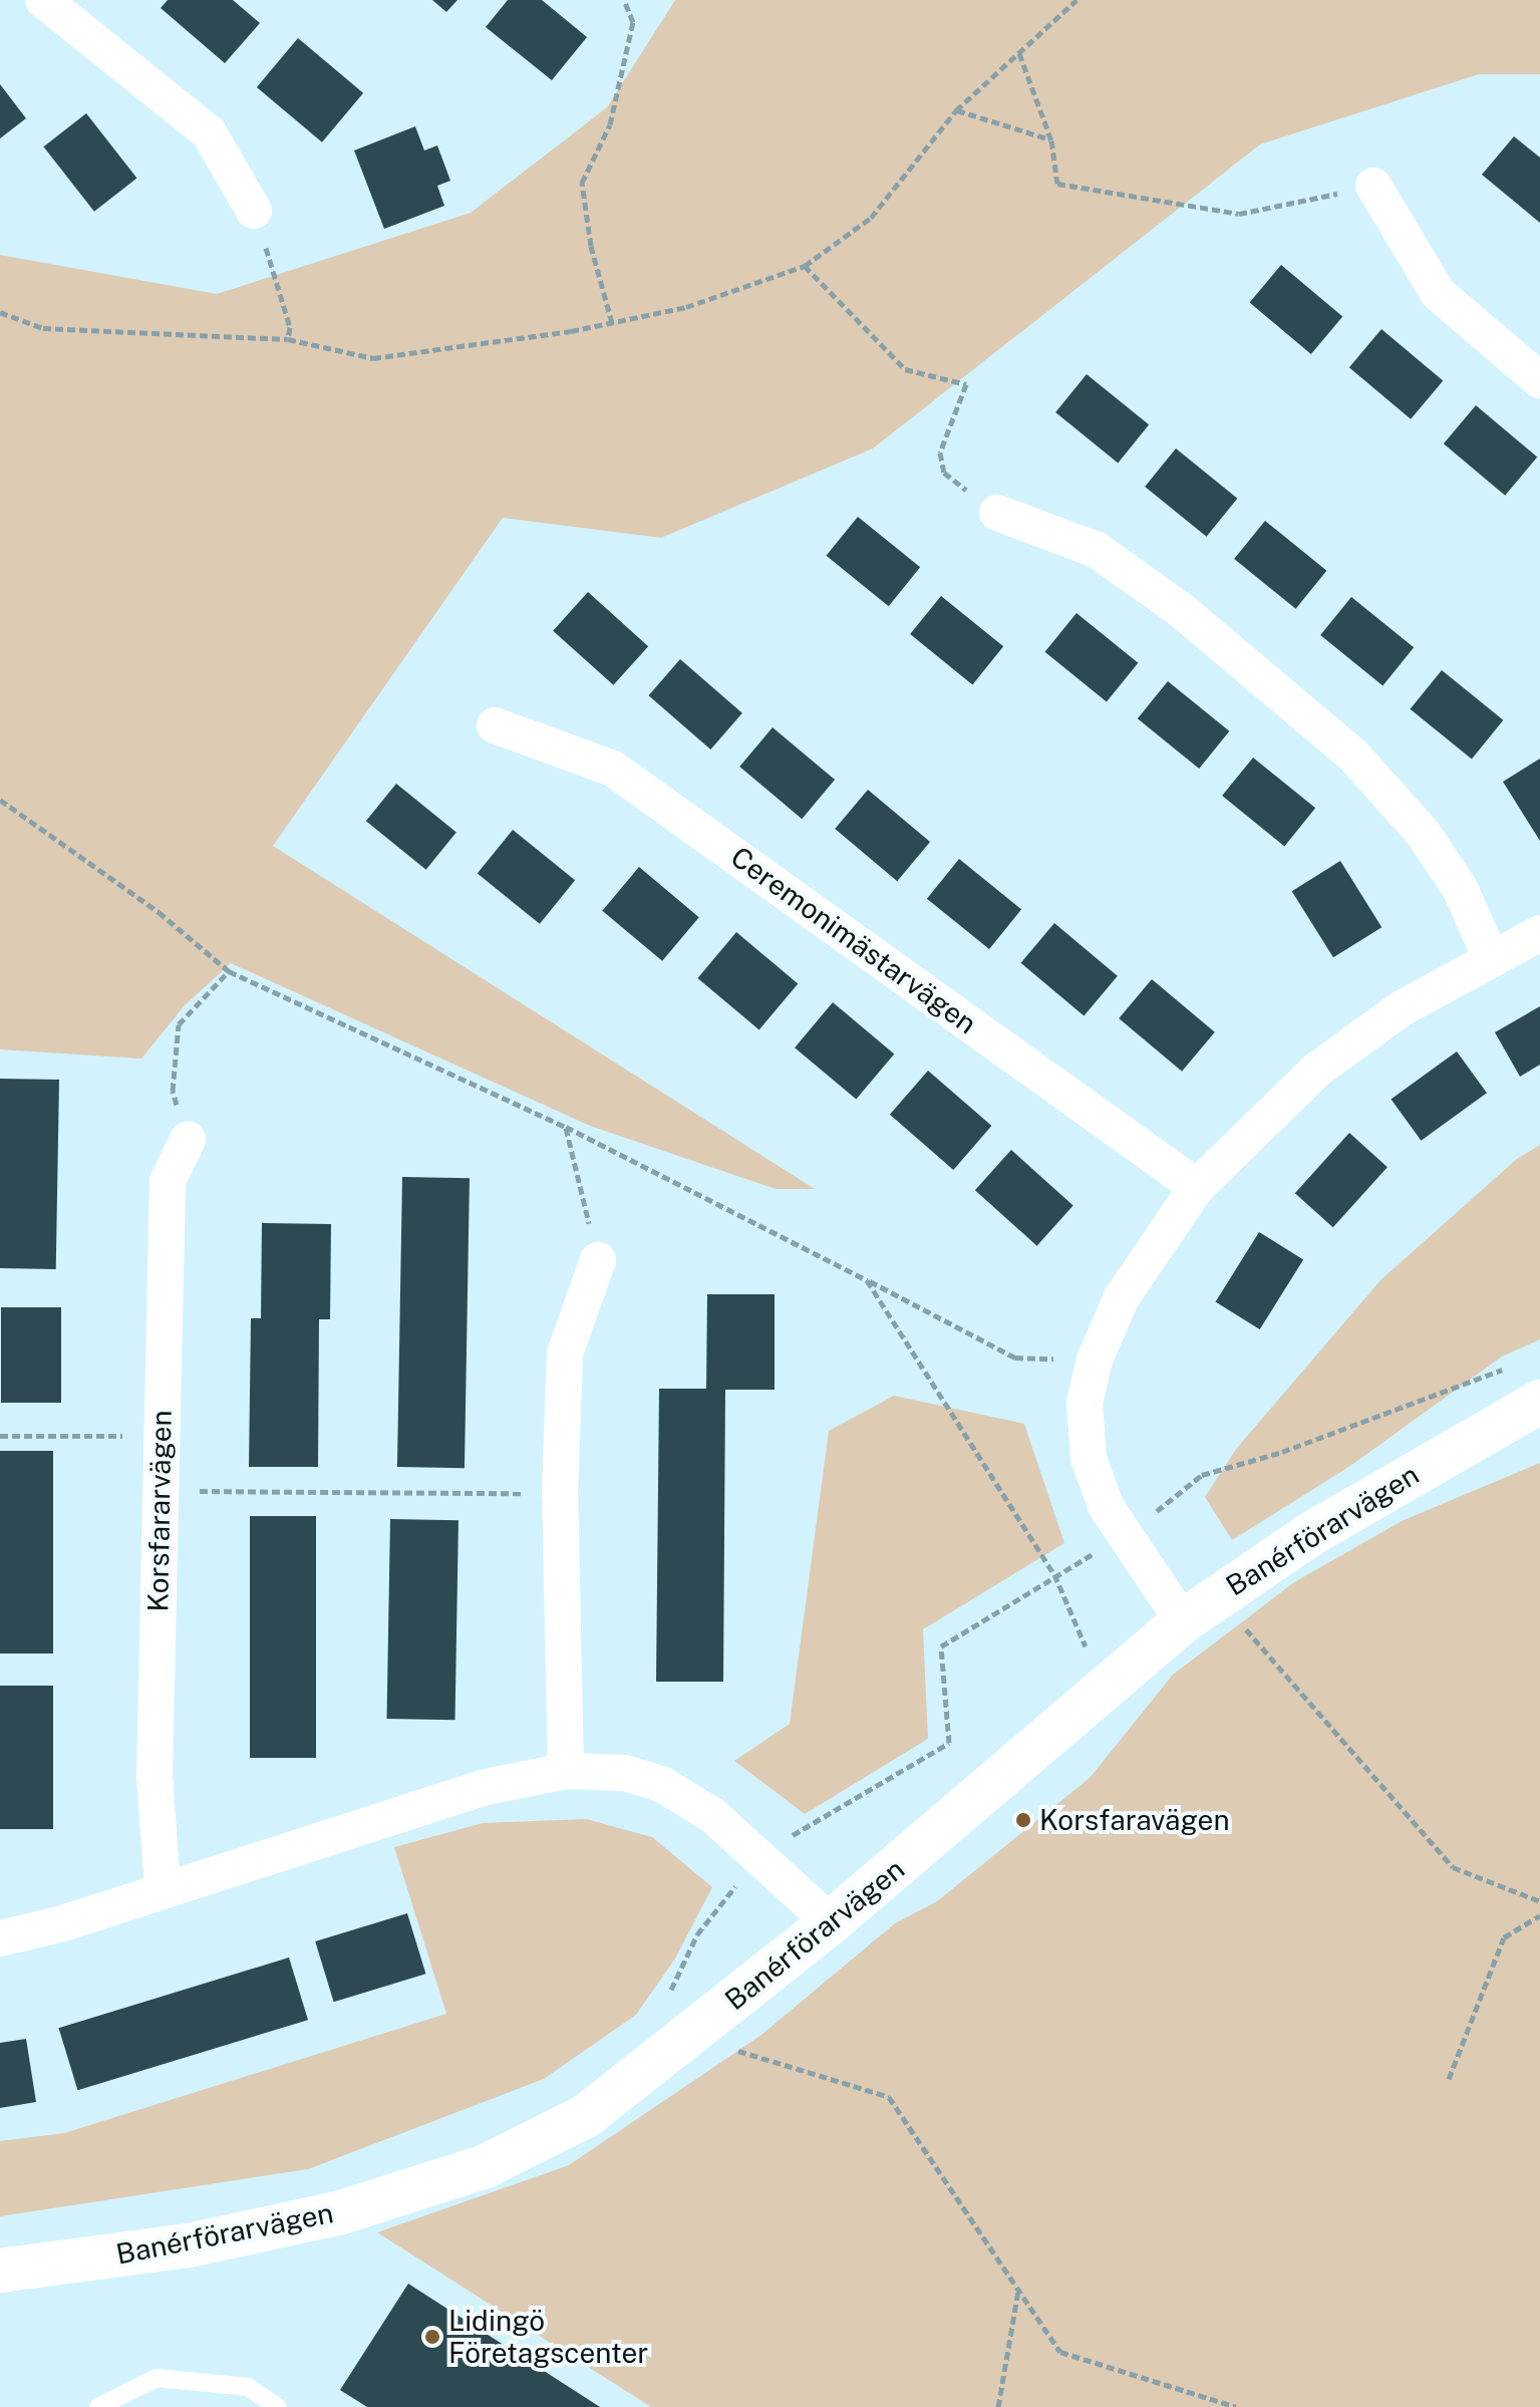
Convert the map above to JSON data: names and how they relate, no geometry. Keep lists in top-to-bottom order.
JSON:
{
  "streets": {
    "street": ["Ceremonimästarvägen", "Korsfararvägen", "Banérförarvägen"]
  },
  "places": ["Korsfaravägen", "Lidingö Företagscenter"]
}
